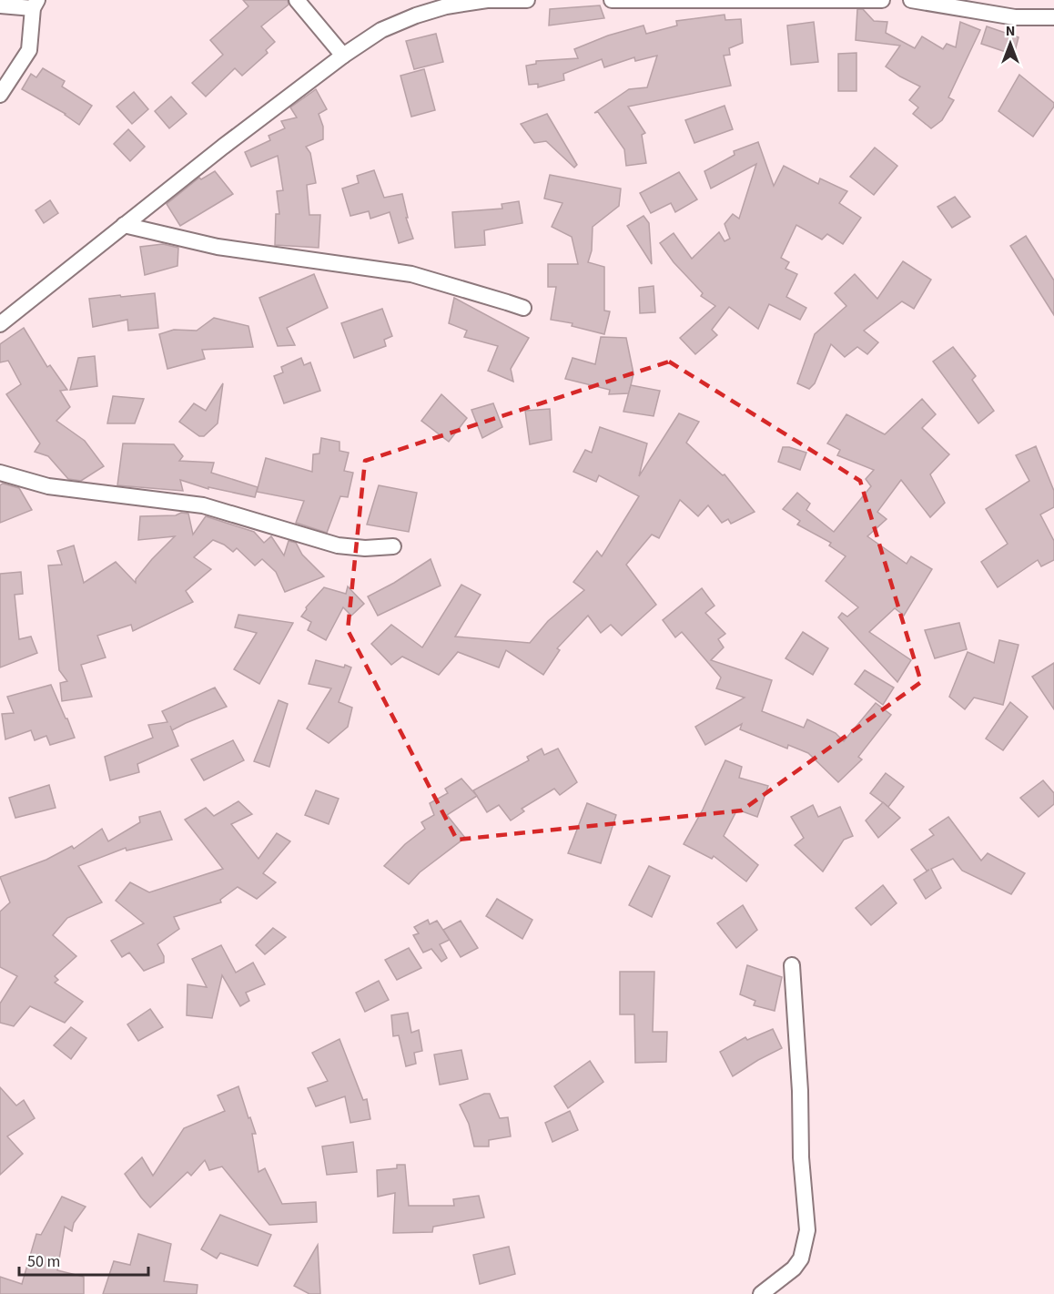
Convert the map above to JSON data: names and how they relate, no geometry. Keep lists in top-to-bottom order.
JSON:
{
  "scale_bar": "50 m",
  "north": "top"
}
